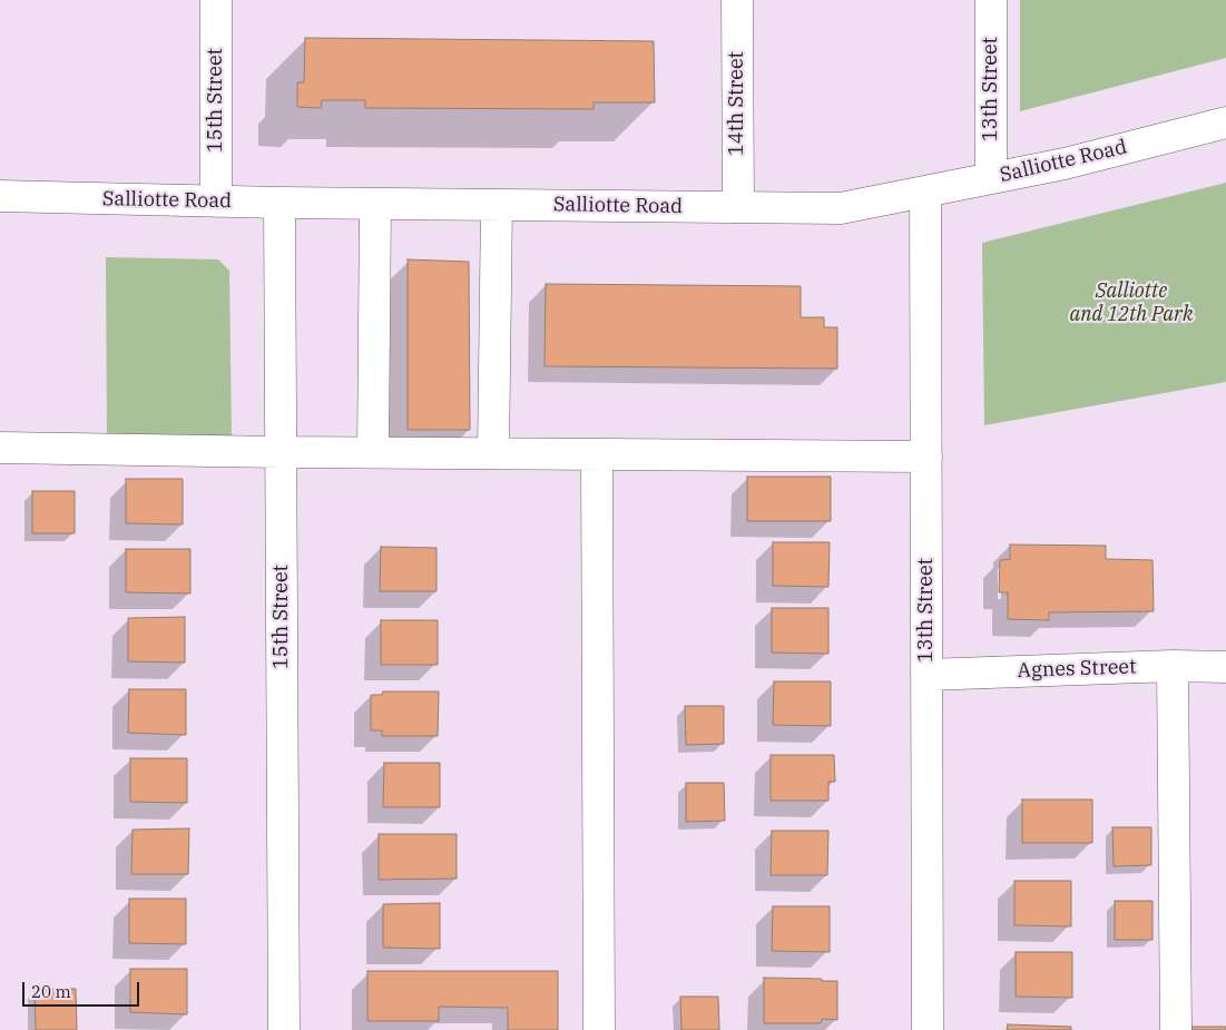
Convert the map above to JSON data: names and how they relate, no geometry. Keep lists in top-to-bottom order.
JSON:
{
  "streets": {
    "street": [
      "13th Street",
      "15th Street",
      "14th Street",
      "Salliotte Road",
      "Agnes Street"
    ]
  },
  "crossings": [
    ["13th Street", "Salliotte Road"],
    ["13th Street", "Agnes Street"],
    ["15th Street", "Salliotte Road"],
    ["14th Street", "Salliotte Road"]
  ],
  "parks": ["Salliotte and 12th Park"],
  "scale_bar": "20 m"
}
